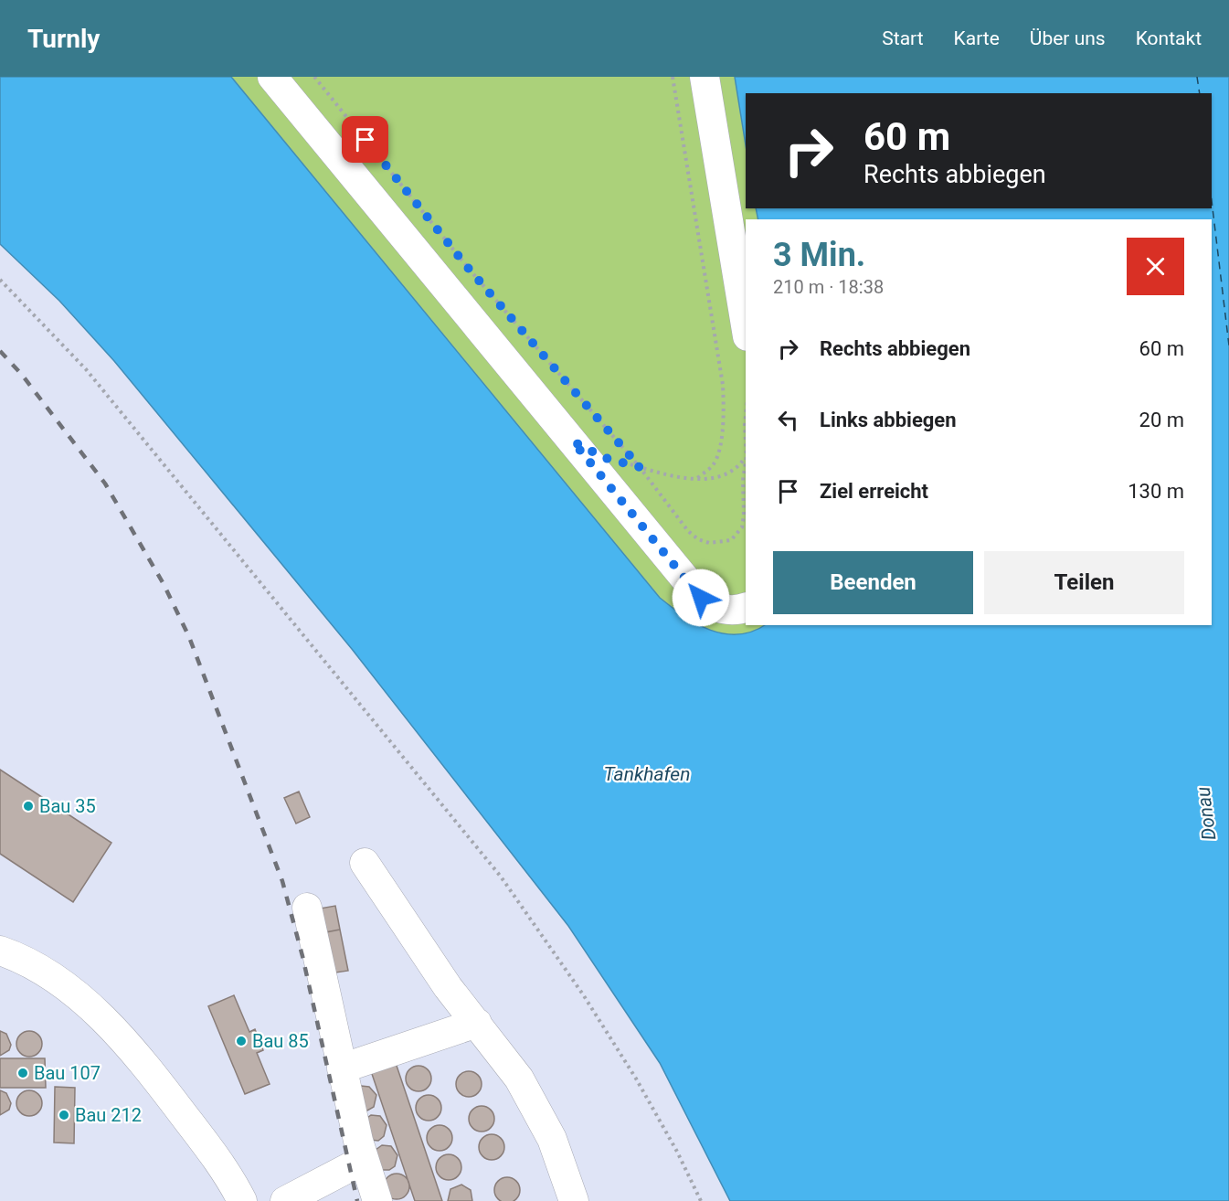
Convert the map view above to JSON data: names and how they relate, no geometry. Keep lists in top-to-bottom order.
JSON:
{
  "water": ["Tankhafen", "Donau"],
  "places": [
    "Bau 35",
    "Bau 85",
    "Bau 107",
    "Bau 212"
  ],
  "page": {
    "header": "Turnly",
    "nav": [
      "Start",
      "Karte",
      "Über uns",
      "Kontakt"
    ],
    "turn": ["60 m", "Rechts abbiegen"],
    "heading": ["3 Min.", "210 m · 18:38"],
    "list": [
      {
        "name": "Rechts abbiegen",
        "value": "60 m"
      },
      {
        "name": "Links abbiegen",
        "value": "20 m"
      },
      {
        "name": "Ziel erreicht",
        "value": "130 m"
      }
    ],
    "buttons": ["Beenden", "Teilen"]
  }
}
